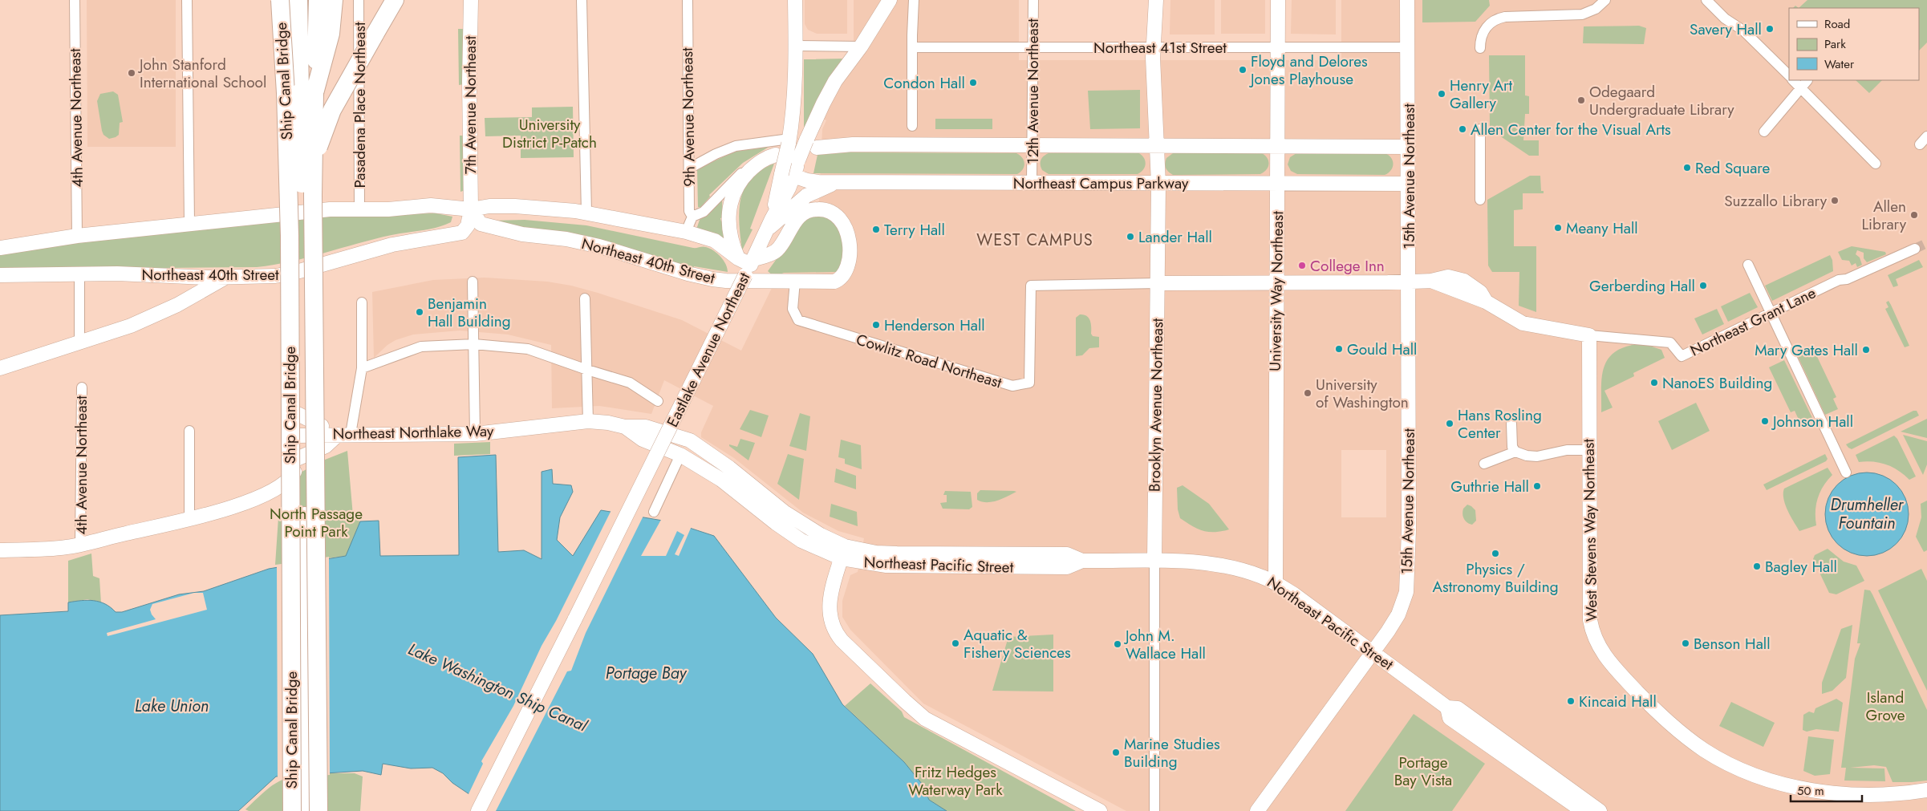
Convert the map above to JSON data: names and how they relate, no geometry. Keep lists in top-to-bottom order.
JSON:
{
  "streets": {
    "highway": ["Ship Canal Bridge"],
    "street": [
      "Northeast 41st Street",
      "12th Avenue Northeast",
      "Pasadena Place Northeast",
      "7th Avenue Northeast",
      "9th Avenue Northeast",
      "4th Avenue Northeast",
      "15th Avenue Northeast",
      "Northeast Campus Parkway",
      "Northeast 40th Street",
      "University Way Northeast",
      "Northeast Grant Lane",
      "Eastlake Avenue Northeast",
      "Cowlitz Road Northeast",
      "Brooklyn Avenue Northeast",
      "Northeast Northlake Way",
      "West Stevens Way Northeast",
      "Northeast Pacific Street"
    ]
  },
  "crossings": [
    ["Northeast 41st Street", "12th Avenue Northeast"],
    ["Northeast 41st Street", "15th Avenue Northeast"],
    ["Northeast 41st Street", "University Way Northeast"],
    ["Northeast 41st Street", "Brooklyn Avenue Northeast"],
    ["12th Avenue Northeast", "Northeast Campus Parkway"],
    ["Pasadena Place Northeast", "Northeast 40th Street"],
    ["7th Avenue Northeast", "Northeast 40th Street"],
    ["4th Avenue Northeast", "Northeast 40th Street"],
    ["15th Avenue Northeast", "Northeast Campus Parkway"],
    ["15th Avenue Northeast", "Northeast Pacific Street"],
    ["Northeast Campus Parkway", "University Way Northeast"],
    ["Northeast Campus Parkway", "Eastlake Avenue Northeast"],
    ["Northeast Campus Parkway", "Brooklyn Avenue Northeast"],
    ["Northeast 40th Street", "Eastlake Avenue Northeast"],
    ["Northeast 40th Street", "Cowlitz Road Northeast"],
    ["University Way Northeast", "Northeast Pacific Street"],
    ["Northeast Grant Lane", "West Stevens Way Northeast"],
    ["Cowlitz Road Northeast", "Brooklyn Avenue Northeast"],
    ["Brooklyn Avenue Northeast", "Northeast Pacific Street"],
    ["Northeast Northlake Way", "Northeast Pacific Street"]
  ],
  "districts": ["WEST CAMPUS"],
  "water": [
    "Drumheller Fountain",
    "Portage Bay",
    "Lake Washington Ship Canal",
    "Lake Union"
  ],
  "parks": [
    "University District P-Patch",
    "North Passage Point Park",
    "Island Grove",
    "Portage Bay Vista",
    "Fritz Hedges Waterway Park"
  ],
  "places": [
    "Savery Hall",
    "Floyd and Delores Jones Playhouse",
    "John Stanford International School",
    "Condon Hall",
    "Henry Art Gallery",
    "Odegaard Undergraduate Library",
    "Allen Center for the Visual Arts",
    "Red Square",
    "Suzzallo Library",
    "Allen Library",
    "Meany Hall",
    "Terry Hall",
    "Lander Hall",
    "College Inn",
    "Gerberding Hall",
    "Benjamin Hall Building",
    "Henderson Hall",
    "Gould Hall",
    "Mary Gates Hall",
    "NanoES Building",
    "University of Washington",
    "Johnson Hall",
    "Hans Rosling Center",
    "Guthrie Hall",
    "Physics / Astronomy Building",
    "Bagley Hall",
    "Aquatic & Fishery Sciences",
    "Benson Hall",
    "John M. Wallace Hall",
    "Kincaid Hall",
    "Marine Studies Building"
  ],
  "legend": ["Road", "Park", "Water"],
  "scale_bar": "50 m"
}
